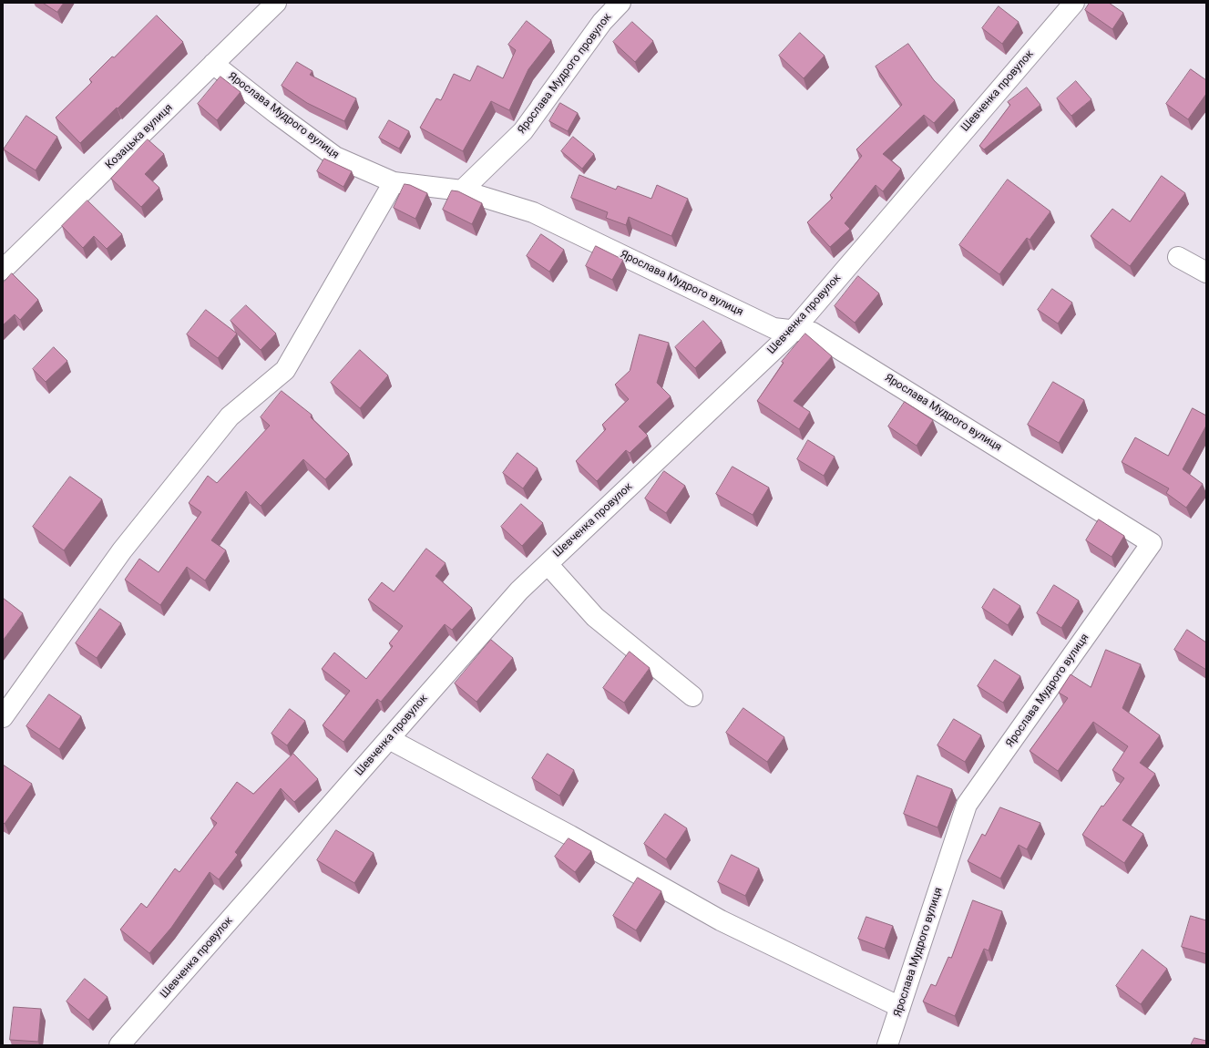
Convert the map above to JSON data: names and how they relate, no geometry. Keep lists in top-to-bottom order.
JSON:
{
  "streets": {
    "street": [
      "Ярослава Мудрого провулок",
      "Шевченка провулок",
      "Ярослава Мудрого вулиця",
      "Козацька вулиця"
    ]
  },
  "crossings": [
    ["Ярослава Мудрого провулок", "Ярослава Мудрого вулиця"],
    ["Шевченка провулок", "Ярослава Мудрого вулиця"],
    ["Ярослава Мудрого вулиця", "Козацька вулиця"]
  ]
}
